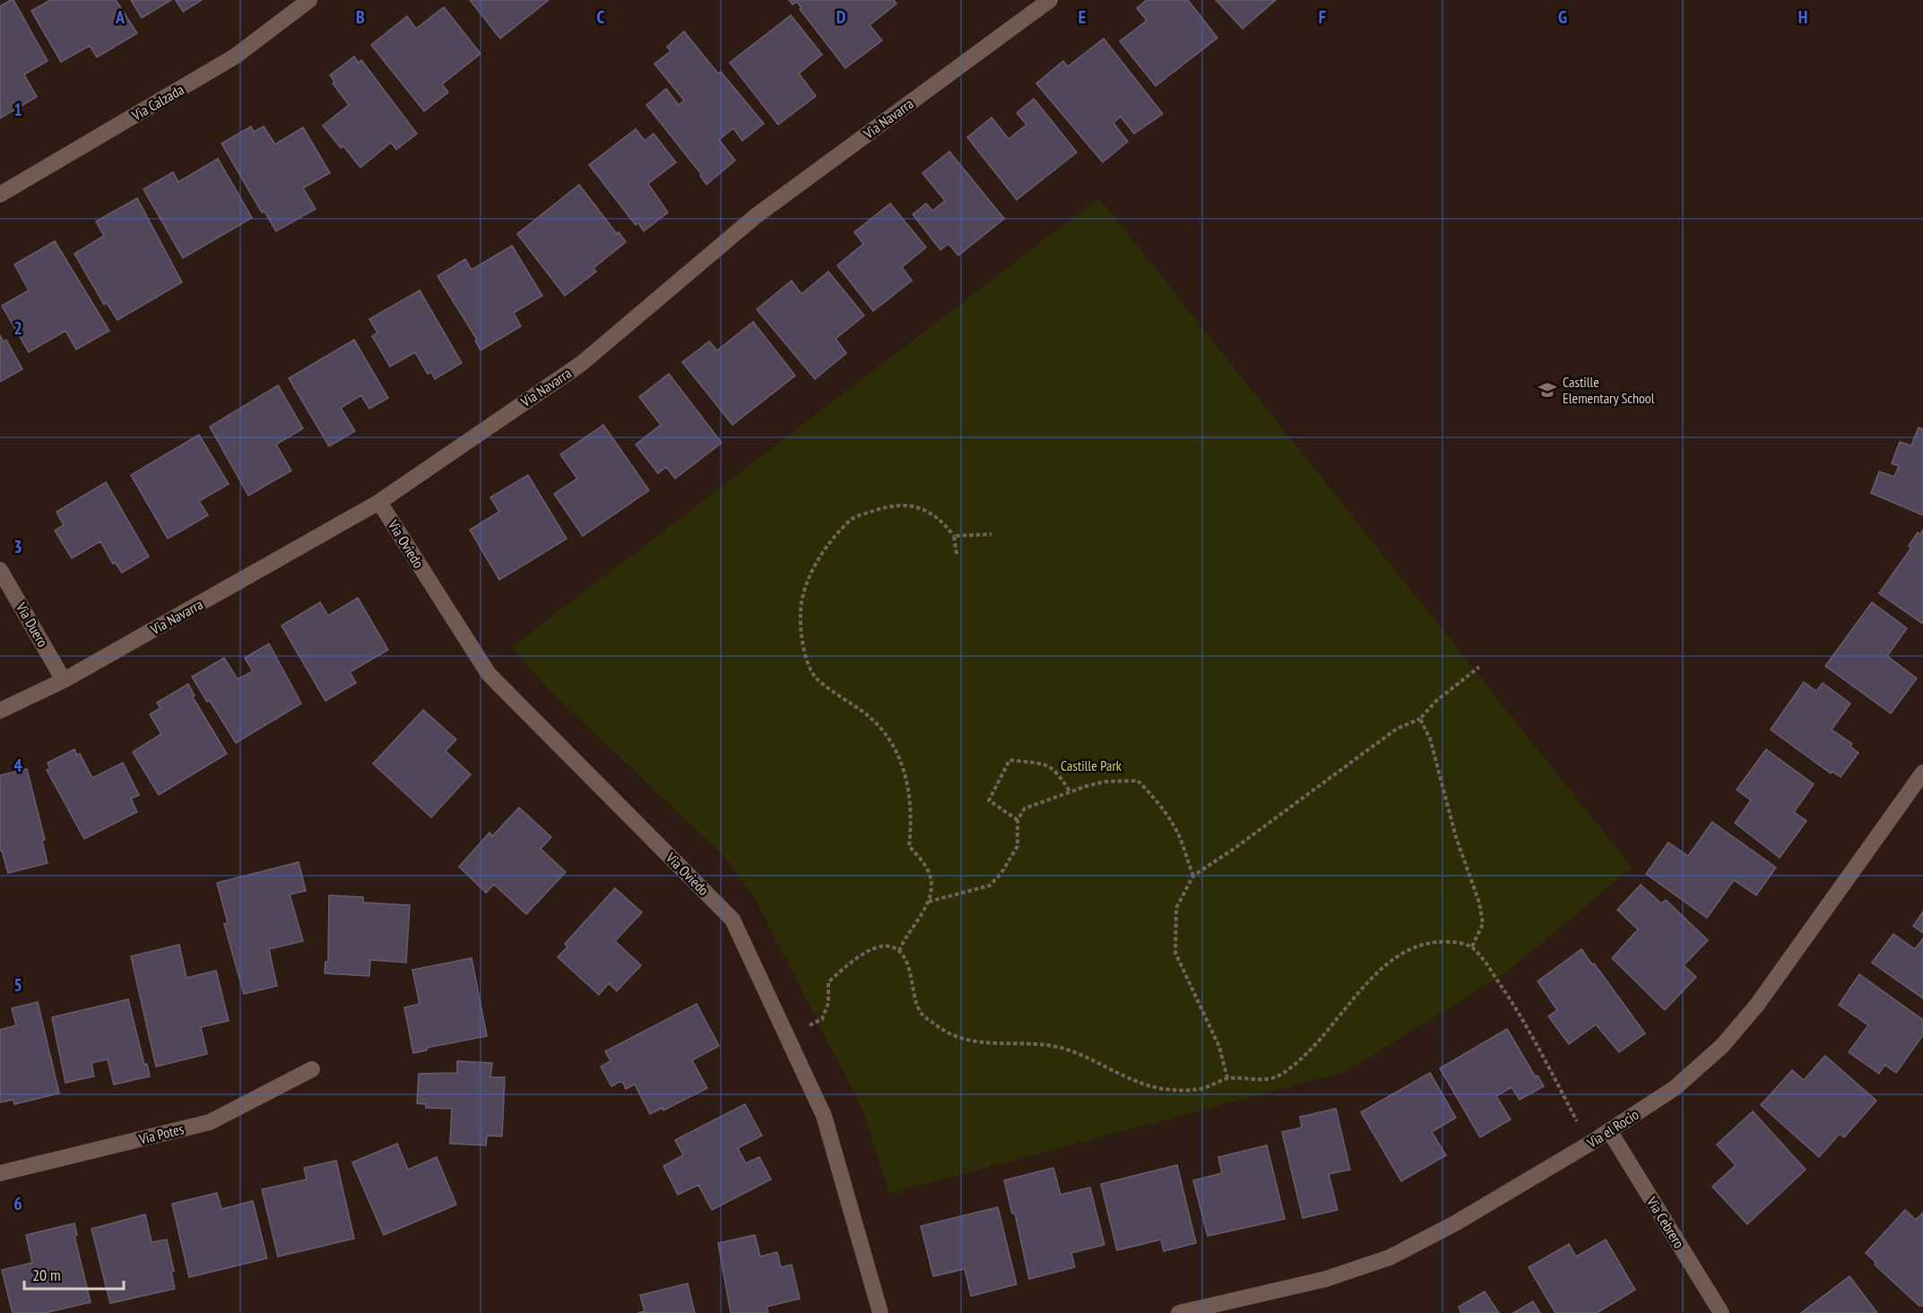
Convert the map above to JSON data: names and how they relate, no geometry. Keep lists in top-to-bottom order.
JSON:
{
  "streets": {
    "street": [
      "Via Calzada",
      "Via Navarra",
      "Via Oviedo",
      "Via Duero",
      "Via el Rocio",
      "Via Potes",
      "Via Cebrero"
    ]
  },
  "crossings": [
    ["Via Navarra", "Via Oviedo"],
    ["Via Navarra", "Via Duero"],
    ["Via el Rocio", "Via Cebrero"]
  ],
  "parks": ["Castille Park"],
  "places": {
    "school or university": ["Castille Elementary School"]
  },
  "scale_bar": "20 m",
  "grid": {
    "columns": [
      "A",
      "B",
      "C",
      "D",
      "E",
      "F",
      "G",
      "H"
    ],
    "rows": [
      "1",
      "2",
      "3",
      "4",
      "5",
      "6"
    ]
  }
}
